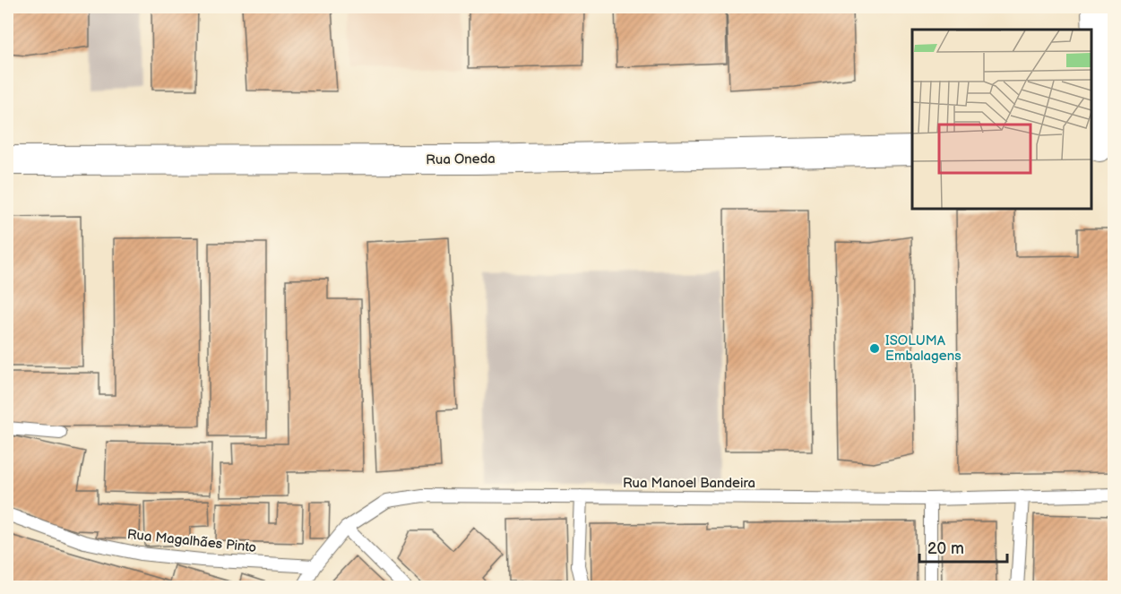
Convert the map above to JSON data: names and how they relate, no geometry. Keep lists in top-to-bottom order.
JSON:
{
  "streets": {
    "street": ["Rua Oneda"],
    "lane": ["Rua Manoel Bandeira", "Rua Magalhães Pinto"]
  },
  "crossings": [
    ["Rua Manoel Bandeira", "Rua Magalhães Pinto"]
  ],
  "places": ["ISOLUMA Embalagens"],
  "scale_bar": "20 m"
}
